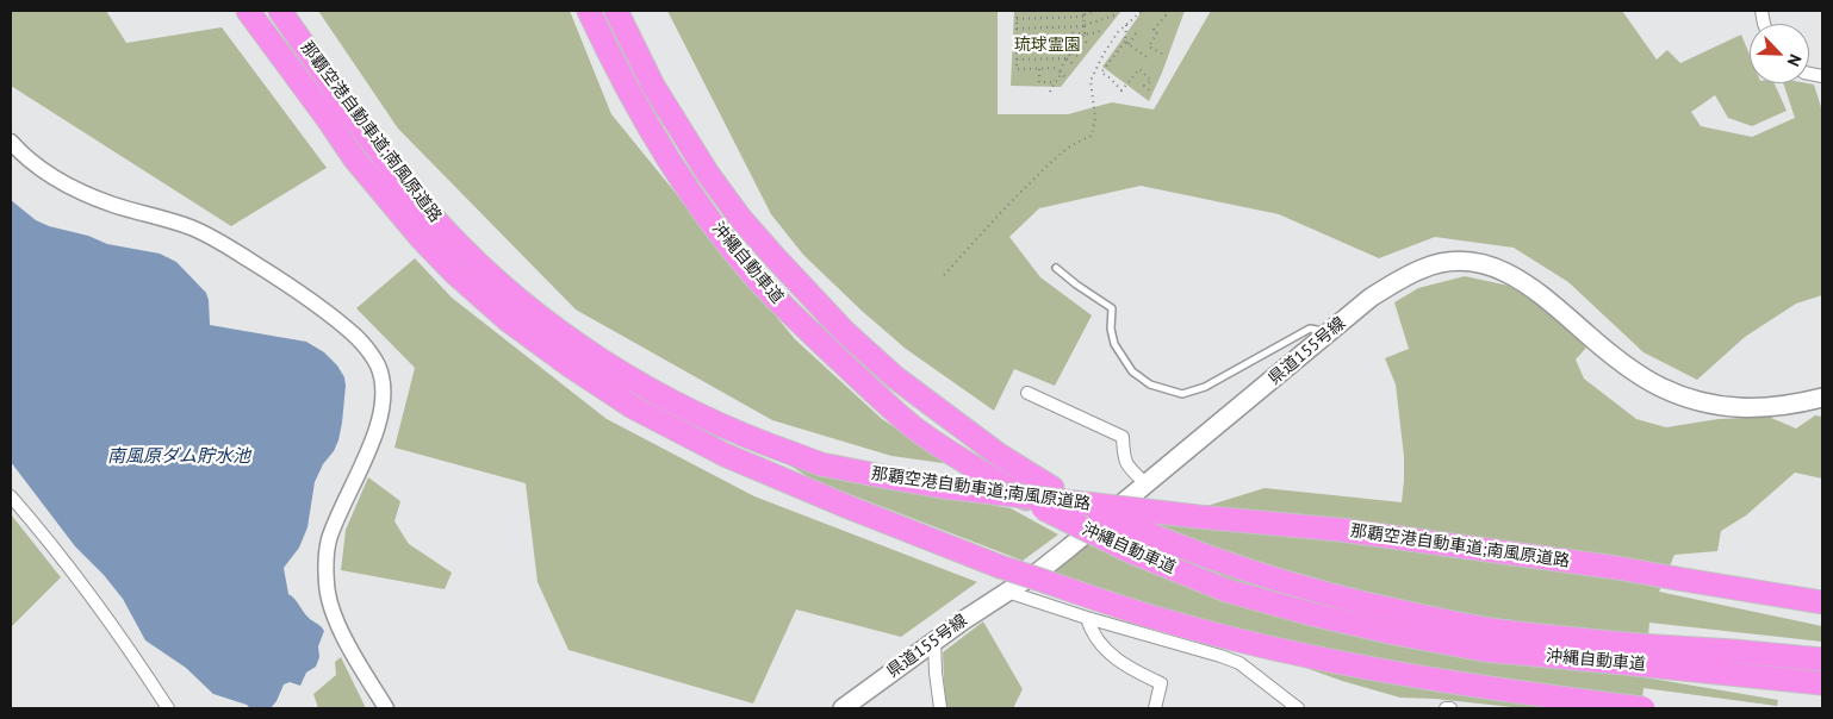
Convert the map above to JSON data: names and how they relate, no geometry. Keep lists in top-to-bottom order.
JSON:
{
  "streets": {
    "highway": ["那覇空港自動車道;南風原道路", "沖縄自動車道"],
    "main road": ["県道155号線"]
  },
  "water": ["南風原ダム貯水池"],
  "parks": ["琉球霊園"],
  "north": "bottom right"
}
